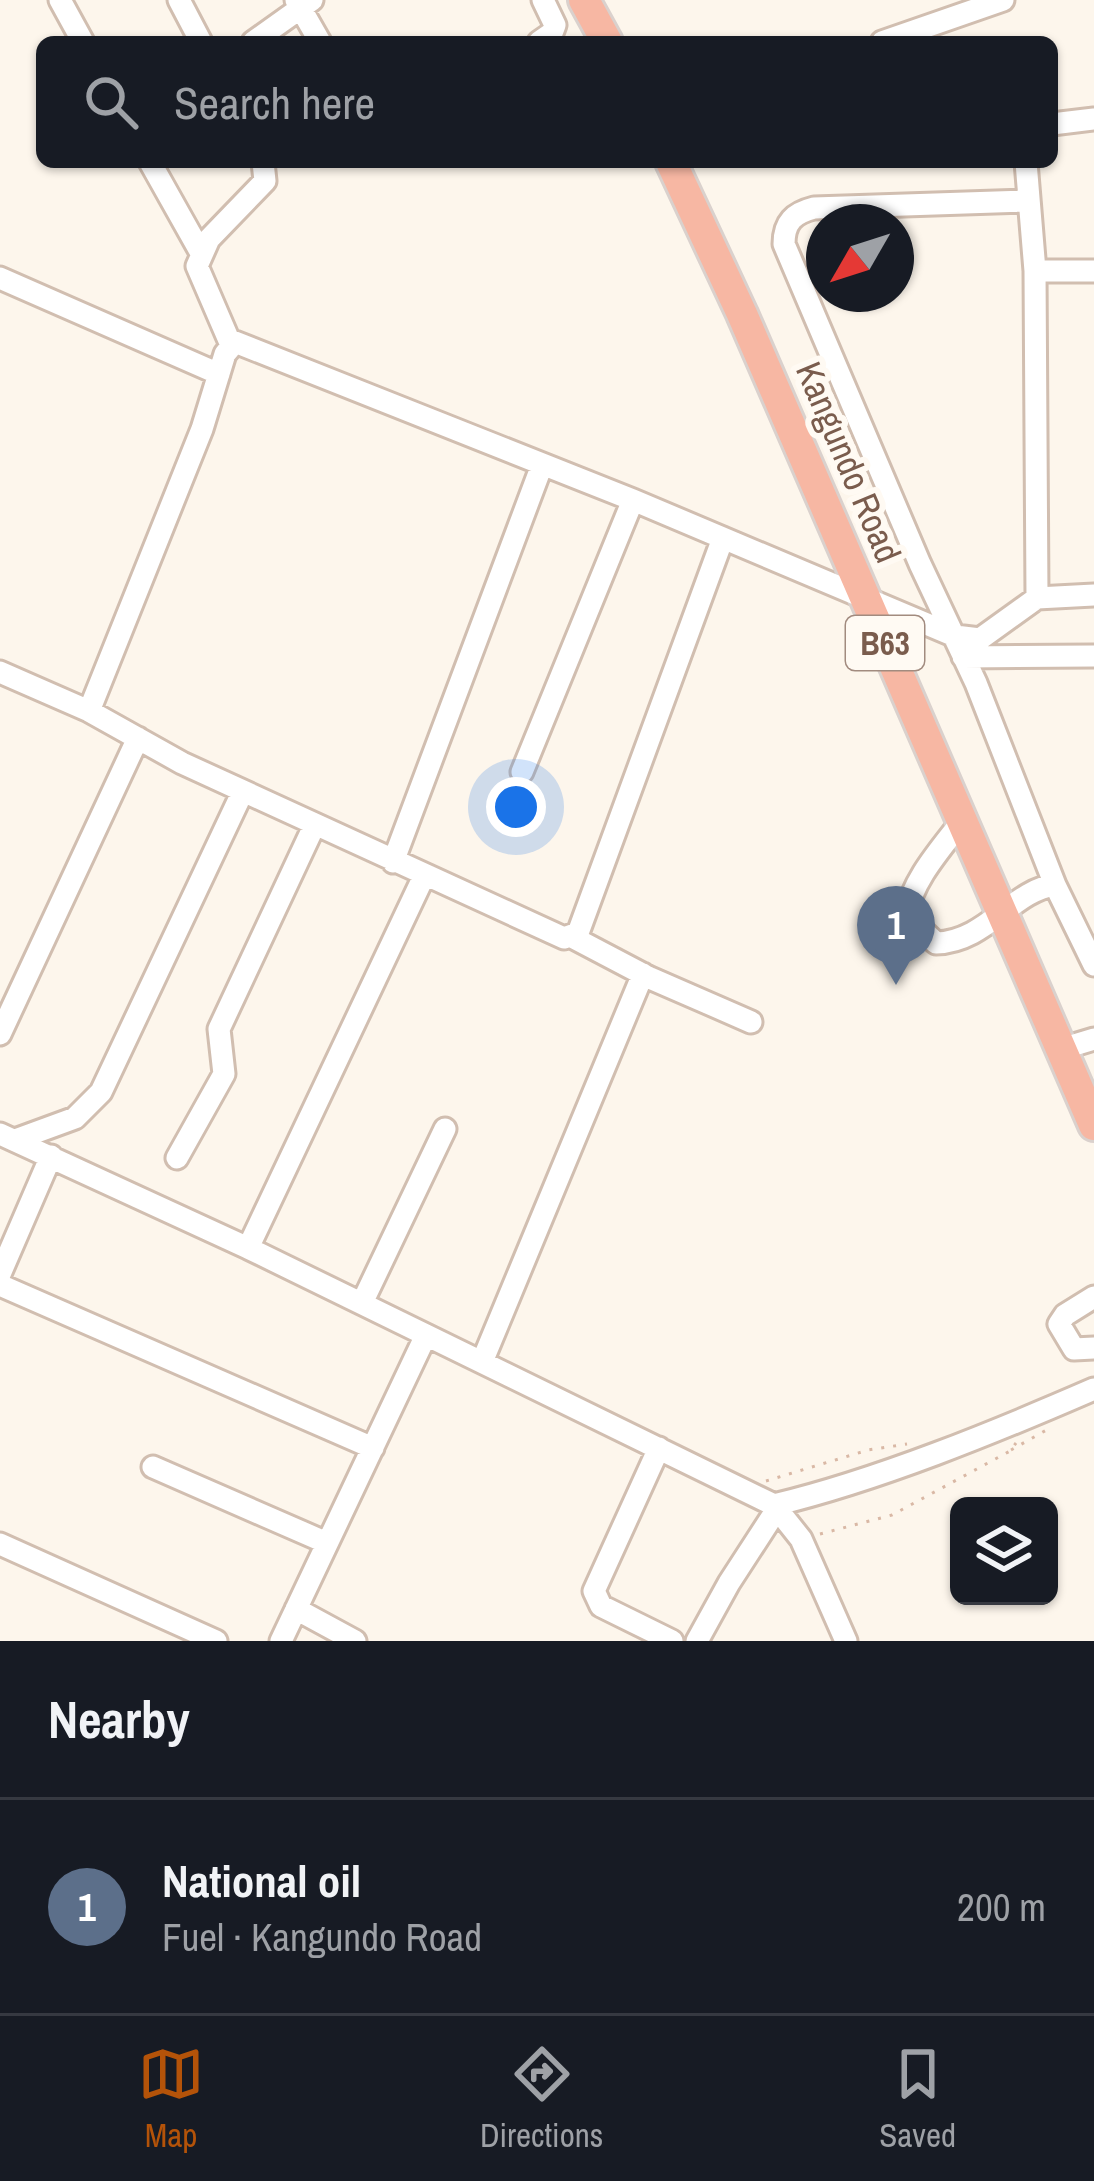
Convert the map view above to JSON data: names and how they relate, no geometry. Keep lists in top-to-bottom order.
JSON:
{
  "streets": {
    "highway": ["Kangundo Road", "B63"]
  },
  "north": "bottom left",
  "page": {
    "search": "Search here",
    "pins": "1",
    "heading": "Nearby",
    "list": [
      {
        "mark": "1",
        "name": "National oil",
        "note": "Fuel · Kangundo Road",
        "value": "200 m"
      }
    ],
    "nav": ["Map", "Directions", "Saved"]
  }
}
